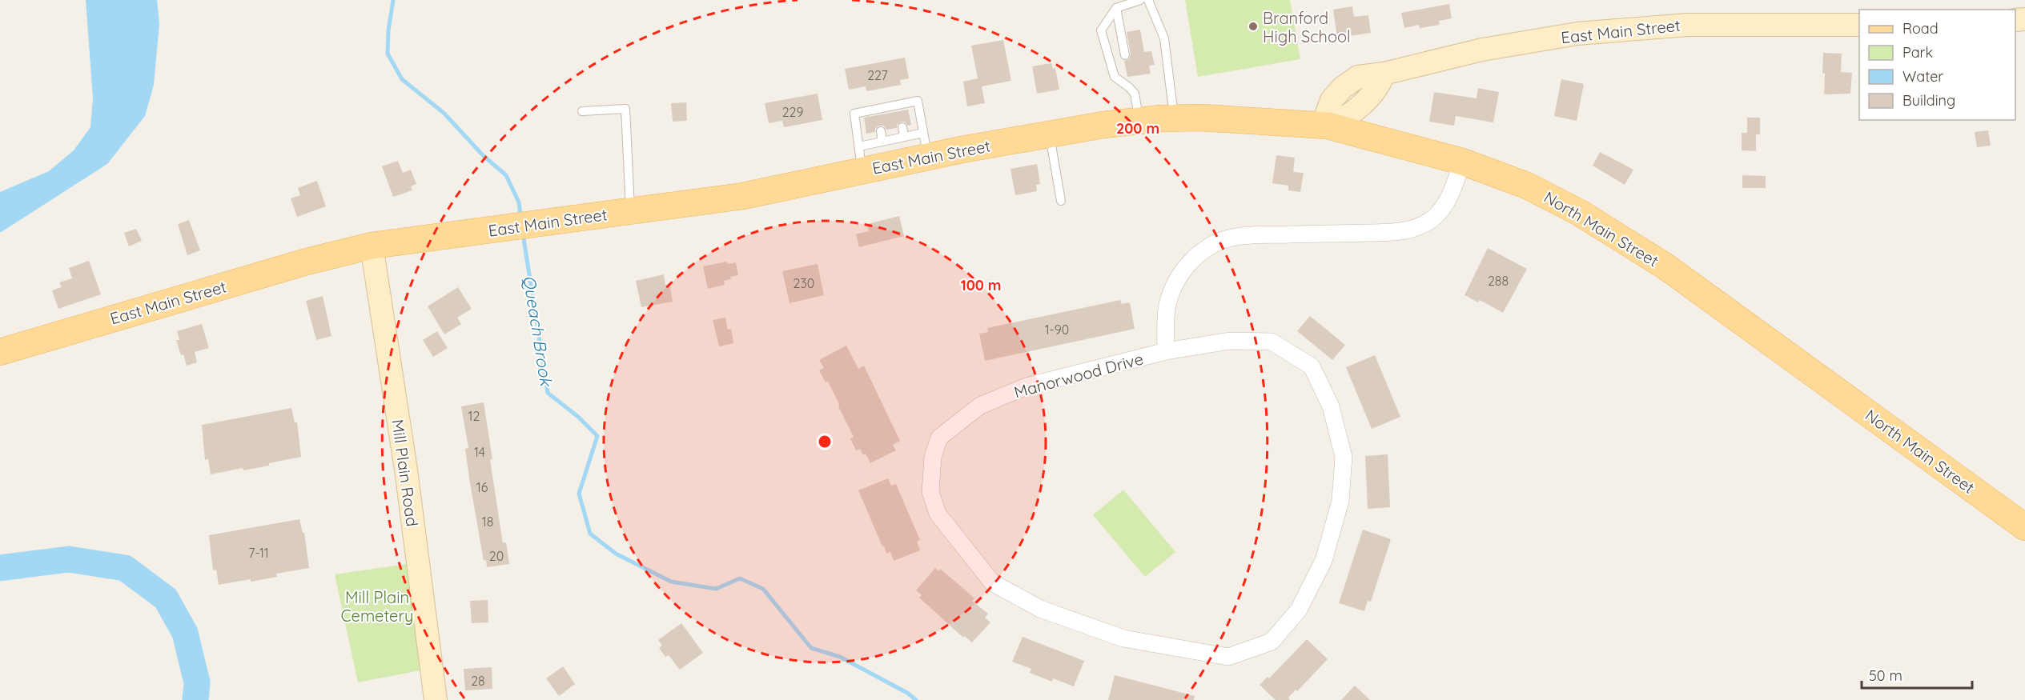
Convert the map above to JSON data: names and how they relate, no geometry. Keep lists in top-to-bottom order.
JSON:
{
  "streets": {
    "main road": ["East Main Street", "North Main Street"],
    "street": ["Manorwood Drive", "Mill Plain Road"]
  },
  "crossings": [
    ["East Main Street", "North Main Street"],
    ["East Main Street", "Mill Plain Road"]
  ],
  "water": ["Queach Brook"],
  "parks": ["Mill Plain Cemetery"],
  "places": ["Branford High School"],
  "house_numbers": [
    "227",
    "229",
    "288",
    "230",
    "1-90",
    "12",
    "14",
    "16",
    "18",
    "7-11",
    "20",
    "28"
  ],
  "legend": [
    "Road",
    "Park",
    "Water",
    "Building"
  ],
  "scale_bar": "50 m",
  "rings": ["200 m", "100 m"]
}
